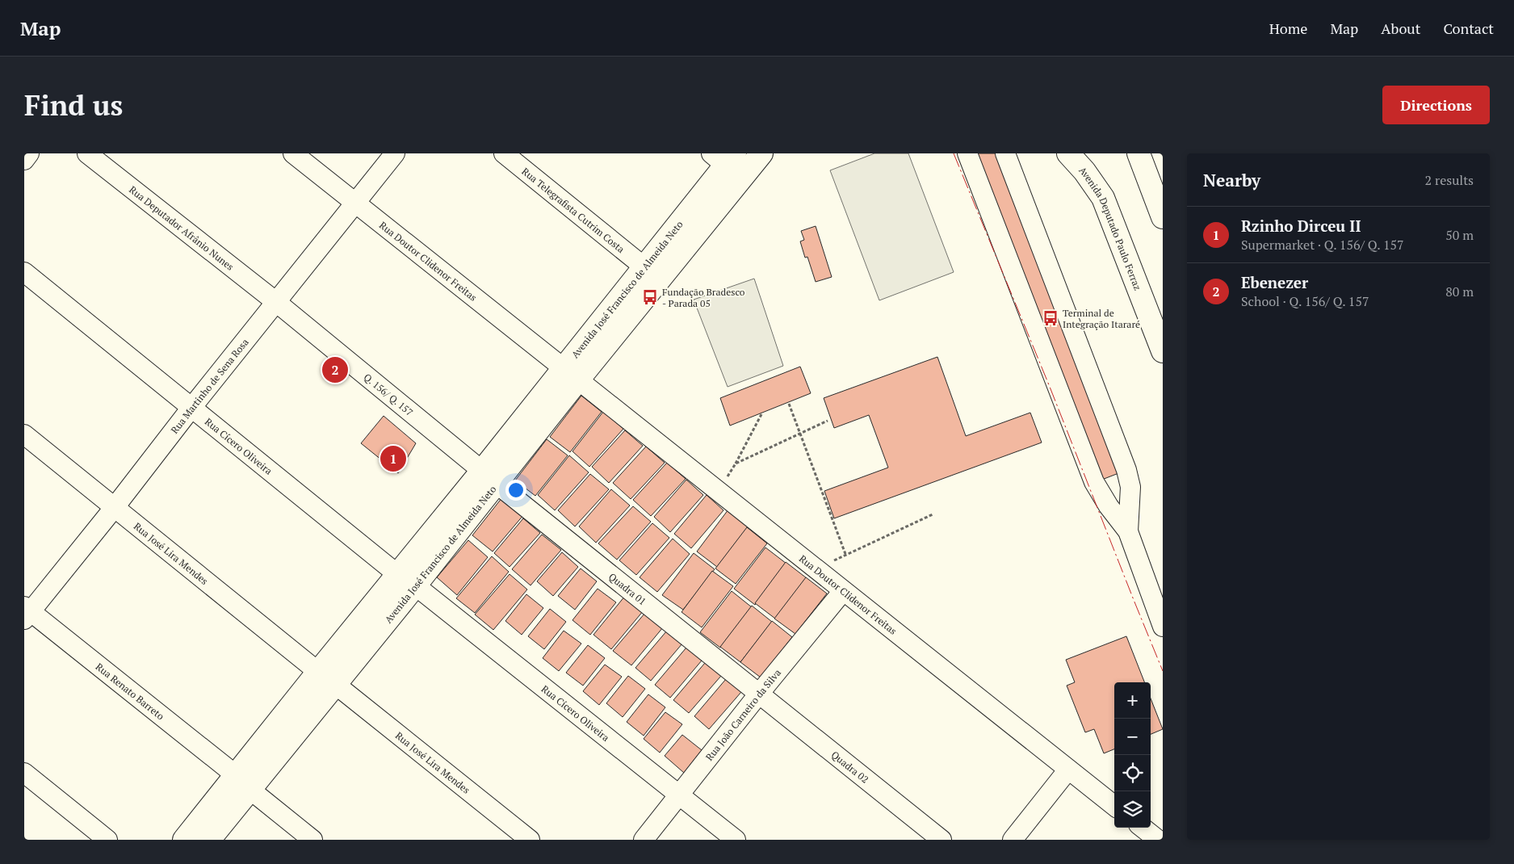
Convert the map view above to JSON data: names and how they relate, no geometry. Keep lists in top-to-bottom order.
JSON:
{
  "streets": {
    "main road": ["Avenida Deputado Paulo Ferraz", "Avenida José Francisco de Almeida Neto"],
    "street": [
      "Rua Telegrafista Cutrim Costa",
      "Rua Deputador Afrânio Nunes",
      "Rua Doutor Clidenor Freitas",
      "Rua Martinho de Sena Rosa",
      "Q. 156/ Q. 157",
      "Rua Cícero Oliveira",
      "Rua José Lira Mendes",
      "Quadra 01",
      "Rua Renato Barreto",
      "Rua João Carneiro da Silva",
      "Quadra 02"
    ]
  },
  "crossings": [
    ["Rua Telegrafista Cutrim Costa", "Avenida José Francisco de Almeida Neto"],
    ["Rua Deputador Afrânio Nunes", "Rua Martinho de Sena Rosa"],
    ["Rua Deputador Afrânio Nunes", "Q. 156/ Q. 157"],
    ["Rua Doutor Clidenor Freitas", "Avenida José Francisco de Almeida Neto"],
    ["Rua Doutor Clidenor Freitas", "Rua Martinho de Sena Rosa"],
    ["Rua Doutor Clidenor Freitas", "Rua João Carneiro da Silva"],
    ["Avenida José Francisco de Almeida Neto", "Q. 156/ Q. 157"],
    ["Avenida José Francisco de Almeida Neto", "Rua Cícero Oliveira"],
    ["Avenida José Francisco de Almeida Neto", "Rua José Lira Mendes"],
    ["Avenida José Francisco de Almeida Neto", "Quadra 01"],
    ["Avenida José Francisco de Almeida Neto", "Rua Renato Barreto"],
    ["Rua Martinho de Sena Rosa", "Q. 156/ Q. 157"],
    ["Rua Martinho de Sena Rosa", "Rua Cícero Oliveira"],
    ["Rua Martinho de Sena Rosa", "Rua José Lira Mendes"],
    ["Rua Martinho de Sena Rosa", "Rua Renato Barreto"],
    ["Q. 156/ Q. 157", "Quadra 01"],
    ["Rua Cícero Oliveira", "Rua João Carneiro da Silva"],
    ["Quadra 01", "Rua João Carneiro da Silva"],
    ["Quadra 01", "Quadra 02"],
    ["Rua João Carneiro da Silva", "Quadra 02"]
  ],
  "places": {
    "bus stop": ["Fundação Bradesco - Parada 05", "Terminal de Integração Itararé"]
  },
  "page": {
    "header": "Map",
    "nav": [
      "Home",
      "Map",
      "About",
      "Contact"
    ],
    "buttons": "Directions",
    "title": "Find us",
    "heading": ["Nearby", "2 results"],
    "list": [
      {
        "mark": "1",
        "name": "Rzinho Dirceu II",
        "note": "Supermarket · Q. 156/ Q. 157",
        "value": "50 m"
      },
      {
        "mark": "2",
        "name": "Ebenezer",
        "note": "School · Q. 156/ Q. 157",
        "value": "80 m"
      }
    ],
    "pins": ["2", "1"],
    "map_buttons": ["+", "−"]
  }
}
